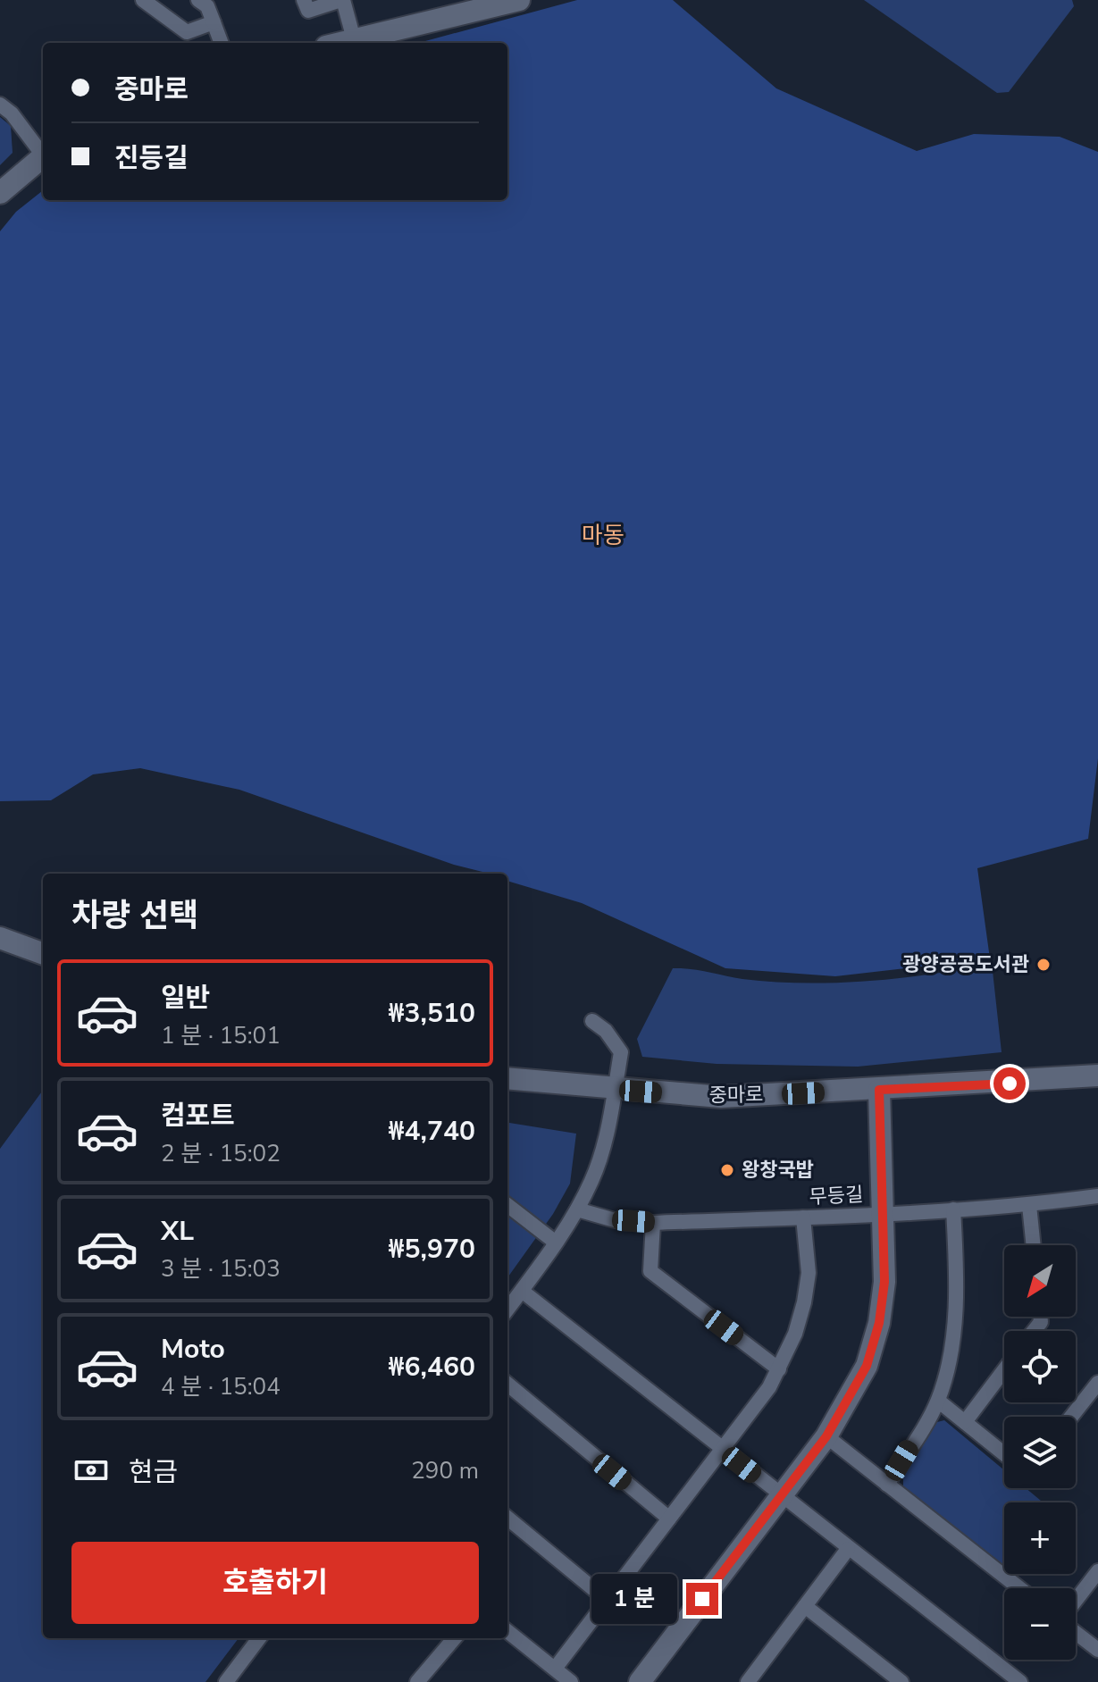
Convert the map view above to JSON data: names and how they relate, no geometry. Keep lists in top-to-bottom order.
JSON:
{
  "streets": {
    "street": ["중마로", "무등길"]
  },
  "districts": ["마동"],
  "places": ["광양공공도서관", "왕창국밥"],
  "north": "bottom left",
  "page": {
    "banner": ["중마로", "진등길"],
    "heading": "차량 선택",
    "list": [
      {
        "name": "일반",
        "note": "1 분 · 15:01",
        "value": "₩3,510"
      },
      {
        "name": "컴포트",
        "note": "2 분 · 15:02",
        "value": "₩4,740"
      },
      {
        "name": "XL",
        "note": "3 분 · 15:03",
        "value": "₩5,970"
      },
      {
        "name": "Moto",
        "note": "4 분 · 15:04",
        "value": "₩6,460"
      }
    ],
    "map_buttons": ["+", "−"],
    "pay": ["현금", "290 m"],
    "buttons": "호출하기",
    "bubble": "1 분"
  }
}
